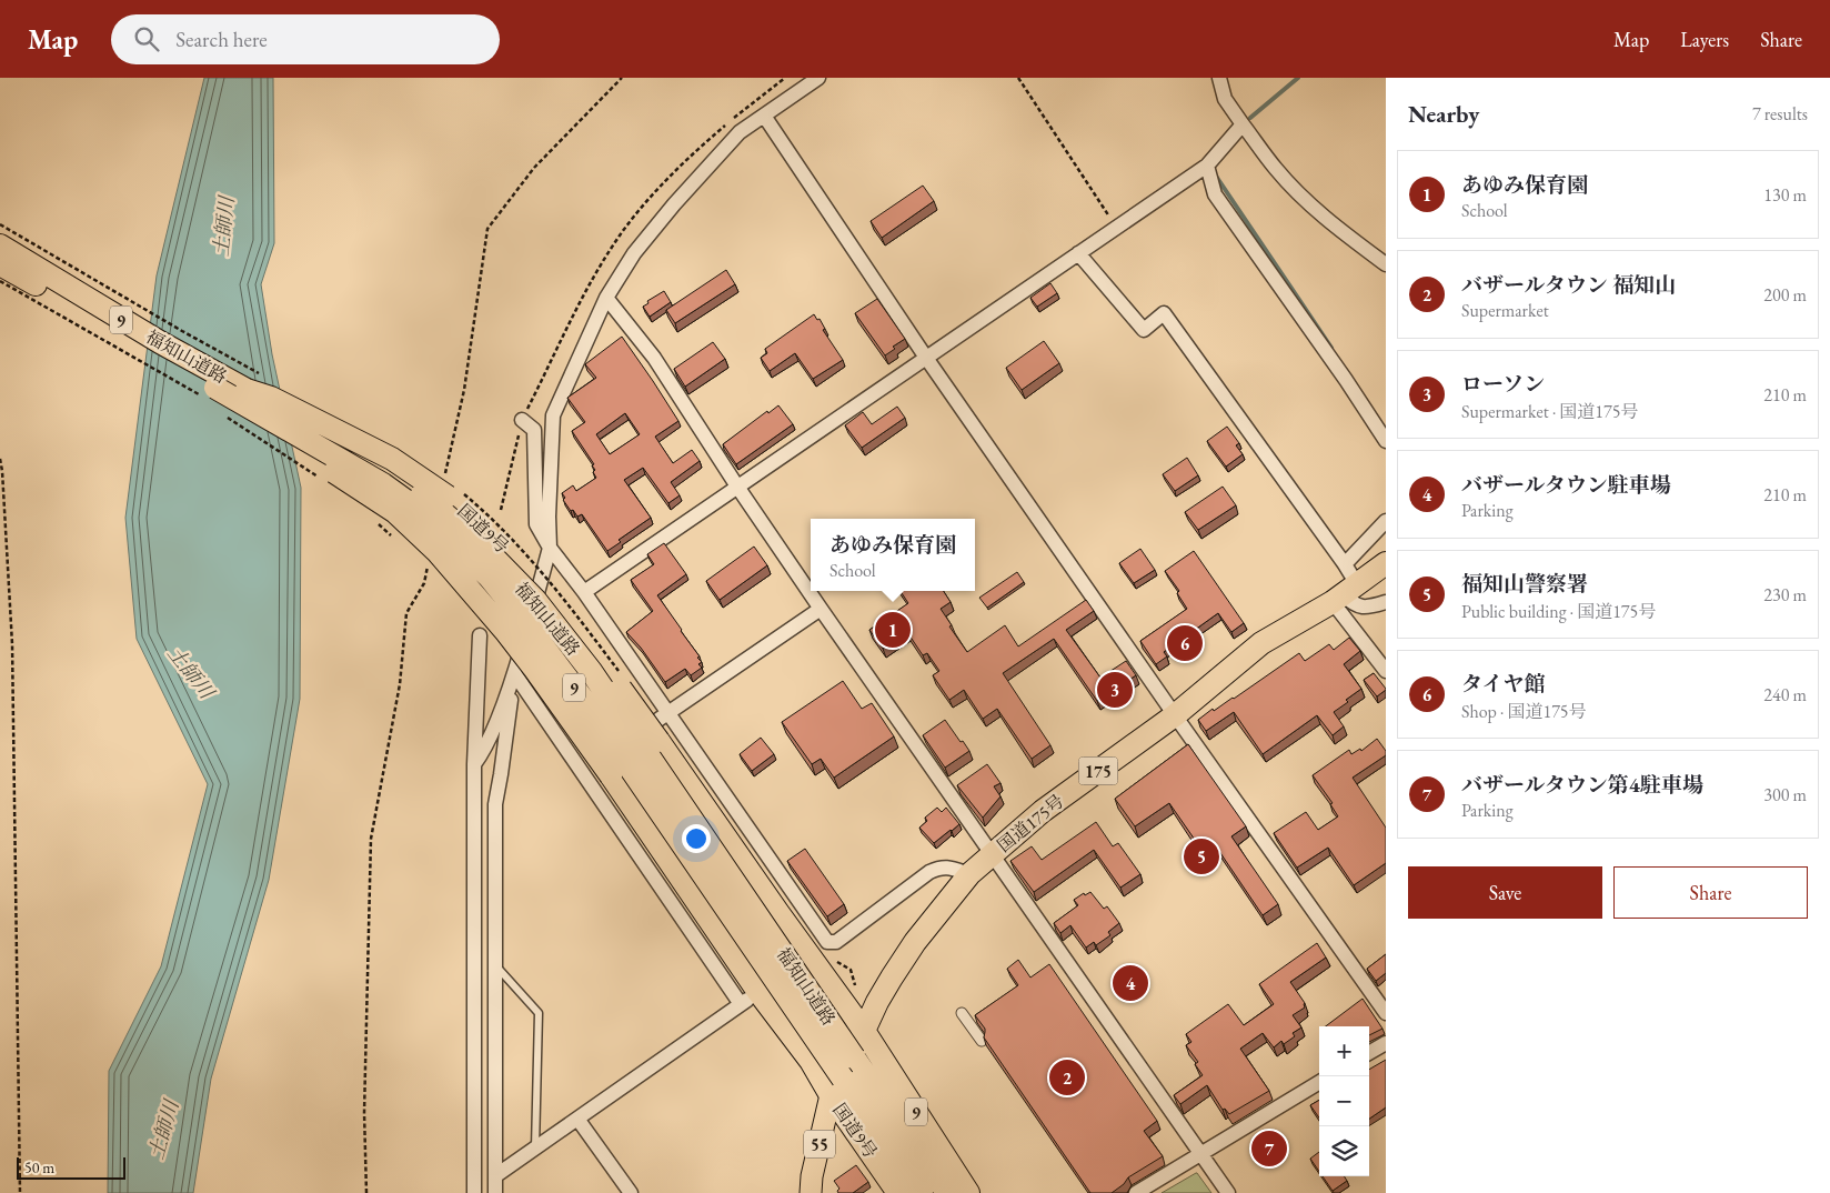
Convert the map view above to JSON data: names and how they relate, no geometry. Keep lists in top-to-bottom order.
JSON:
{
  "streets": {
    "highway": [
      "9",
      "福知山道路",
      "国道9号",
      "175",
      "国道175号"
    ],
    "main road": ["55"]
  },
  "crossings": [
    ["9", "福知山道路"],
    ["9", "国道9号"],
    ["9", "国道175号"],
    ["9", "55"],
    ["福知山道路", "国道9号"],
    ["国道9号", "国道175号"],
    ["国道9号", "55"],
    ["国道175号", "55"]
  ],
  "water": ["土師川"],
  "scale_bar": "50 m",
  "page": {
    "header": "Map",
    "search": "Search here",
    "nav": ["Map", "Layers", "Share"],
    "heading": ["Nearby", "7 results"],
    "list": [
      {
        "mark": "1",
        "name": "あゆみ保育園",
        "note": "School",
        "value": "130 m"
      },
      {
        "mark": "2",
        "name": "バザールタウン 福知山",
        "note": "Supermarket",
        "value": "200 m"
      },
      {
        "mark": "3",
        "name": "ローソン",
        "note": "Supermarket · 国道175号",
        "value": "210 m"
      },
      {
        "mark": "4",
        "name": "バザールタウン駐車場",
        "note": "Parking",
        "value": "210 m"
      },
      {
        "mark": "5",
        "name": "福知山警察署",
        "note": "Public building · 国道175号",
        "value": "230 m"
      },
      {
        "mark": "6",
        "name": "タイヤ館",
        "note": "Shop · 国道175号",
        "value": "240 m"
      },
      {
        "mark": "7",
        "name": "バザールタウン第4駐車場",
        "note": "Parking",
        "value": "300 m"
      }
    ],
    "popup": ["あゆみ保育園", "School"],
    "pins": [
      "1",
      "6",
      "3",
      "5",
      "4",
      "2",
      "7"
    ],
    "buttons": ["Save", "Share"],
    "map_buttons": ["+", "−"],
    "scale": "50 m"
  }
}
